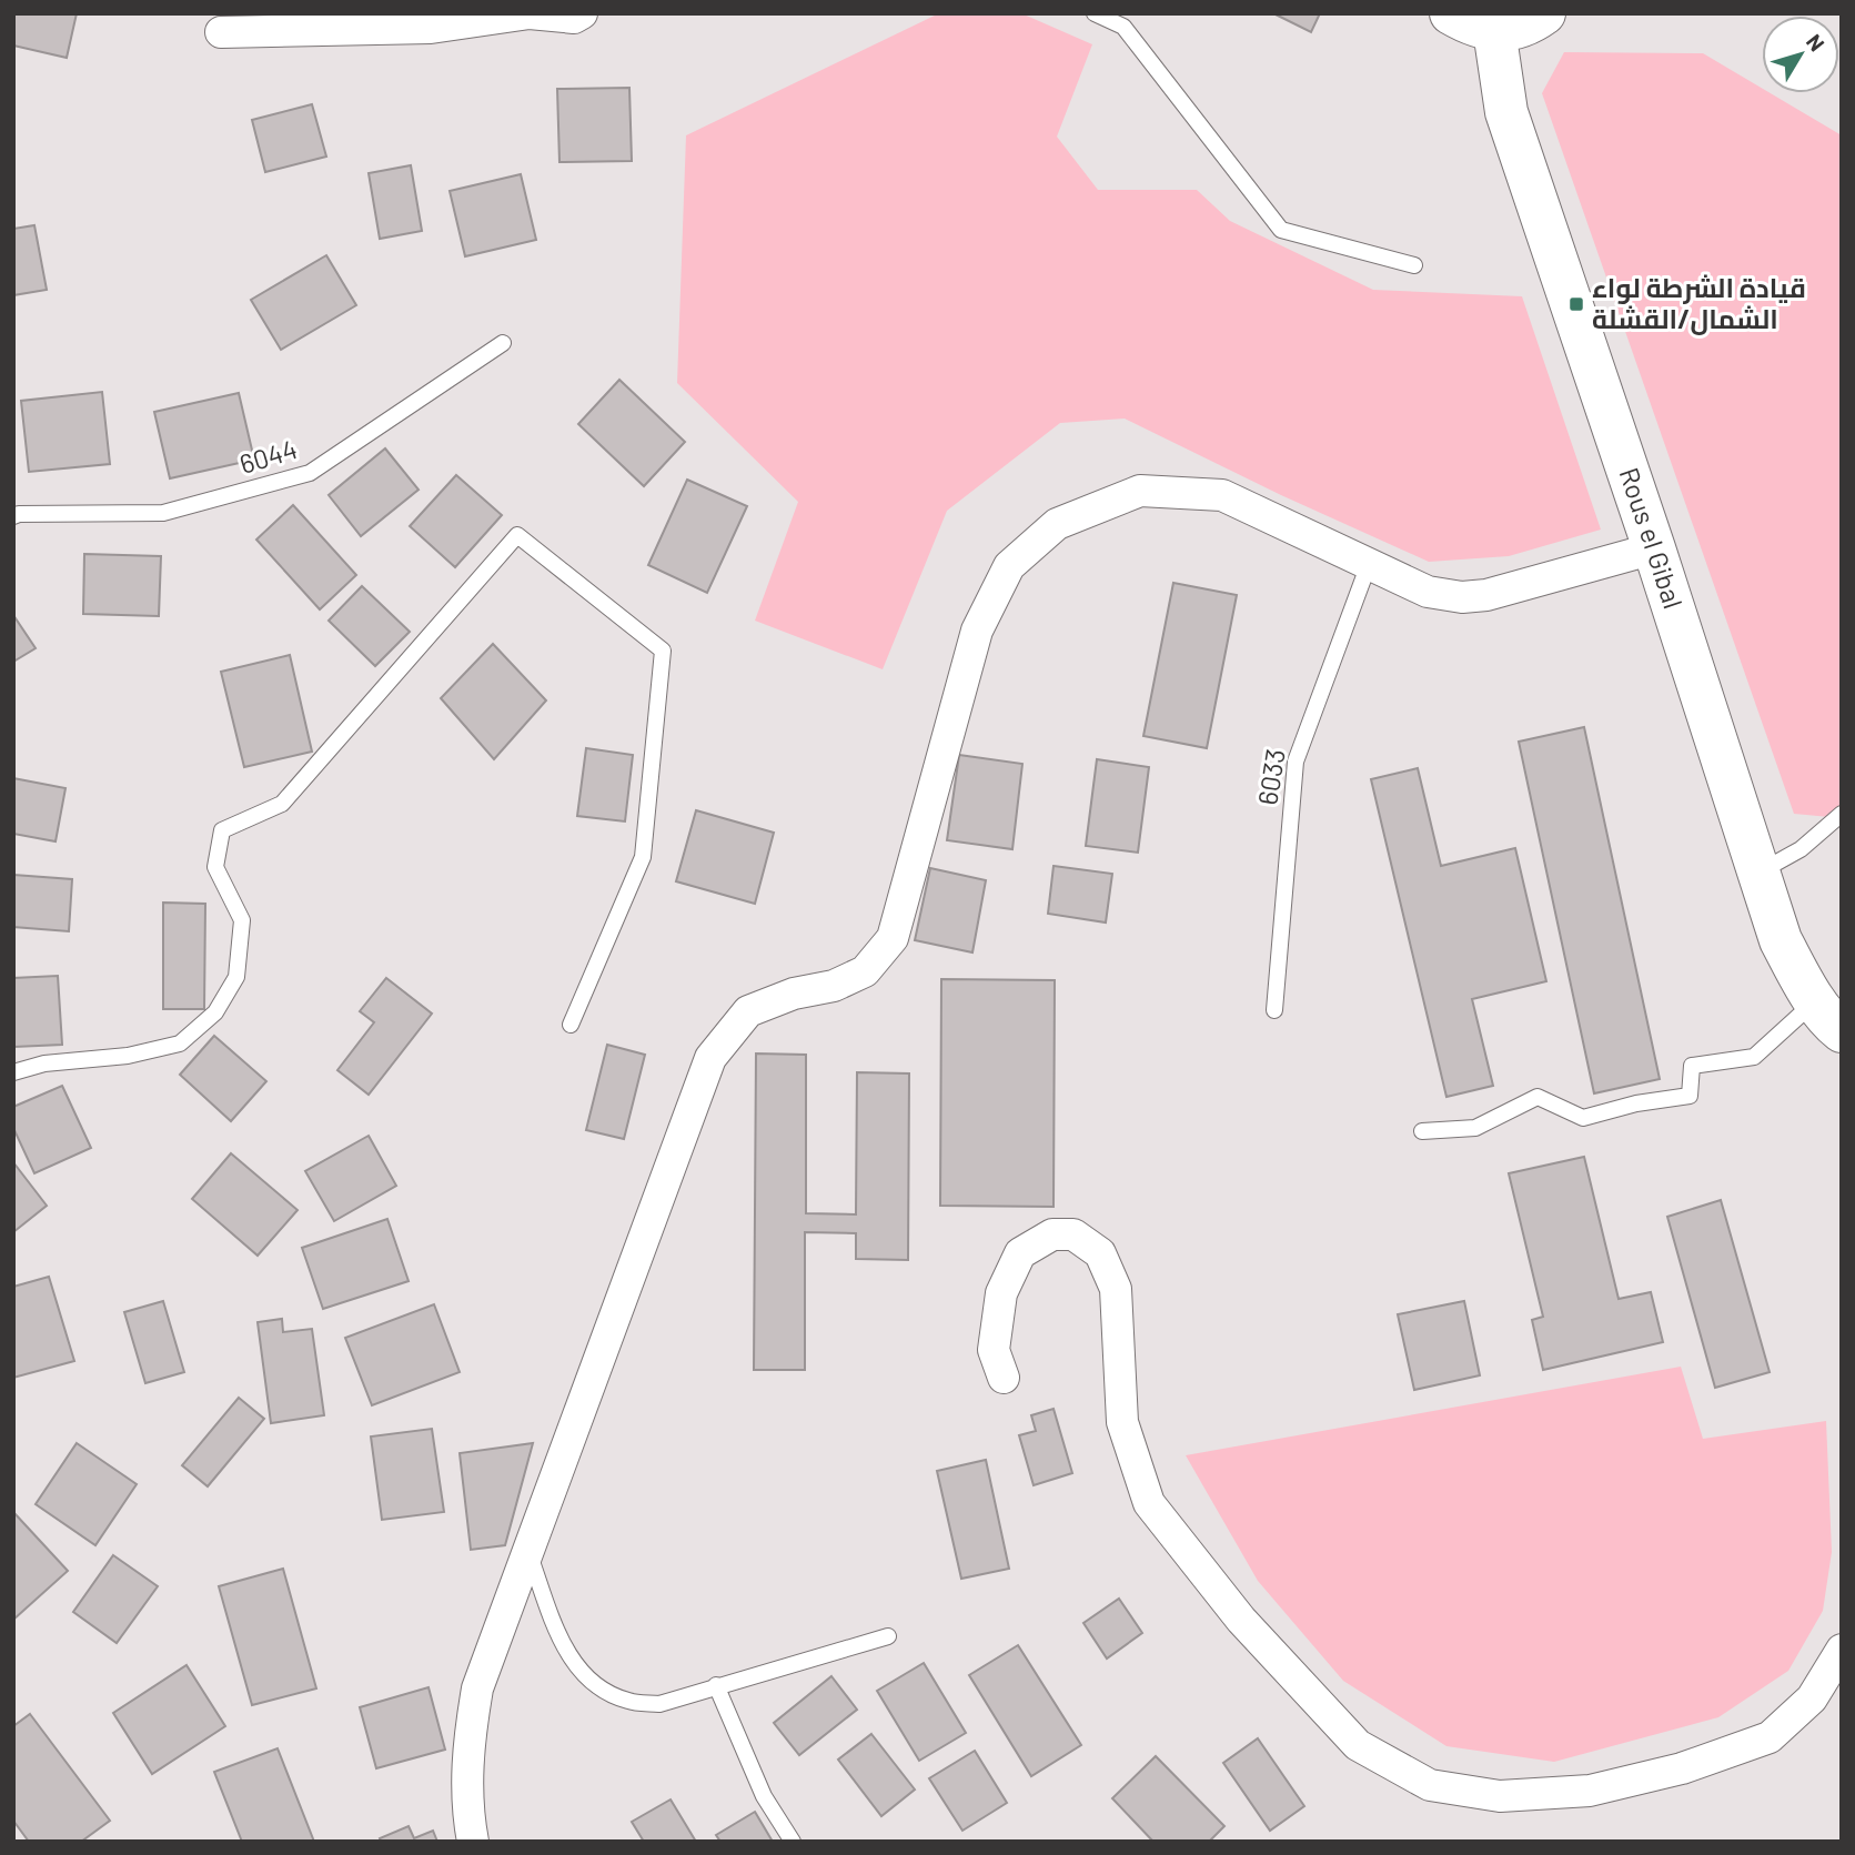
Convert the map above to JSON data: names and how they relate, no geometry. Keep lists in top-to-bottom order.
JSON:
{
  "streets": {
    "street": ["Rous el Gibal"],
    "lane": ["6044", "6033"]
  },
  "places": {
    "transit": ["قيادة الشرطة لواء الشمال/القشلة"]
  },
  "north": "top right"
}
